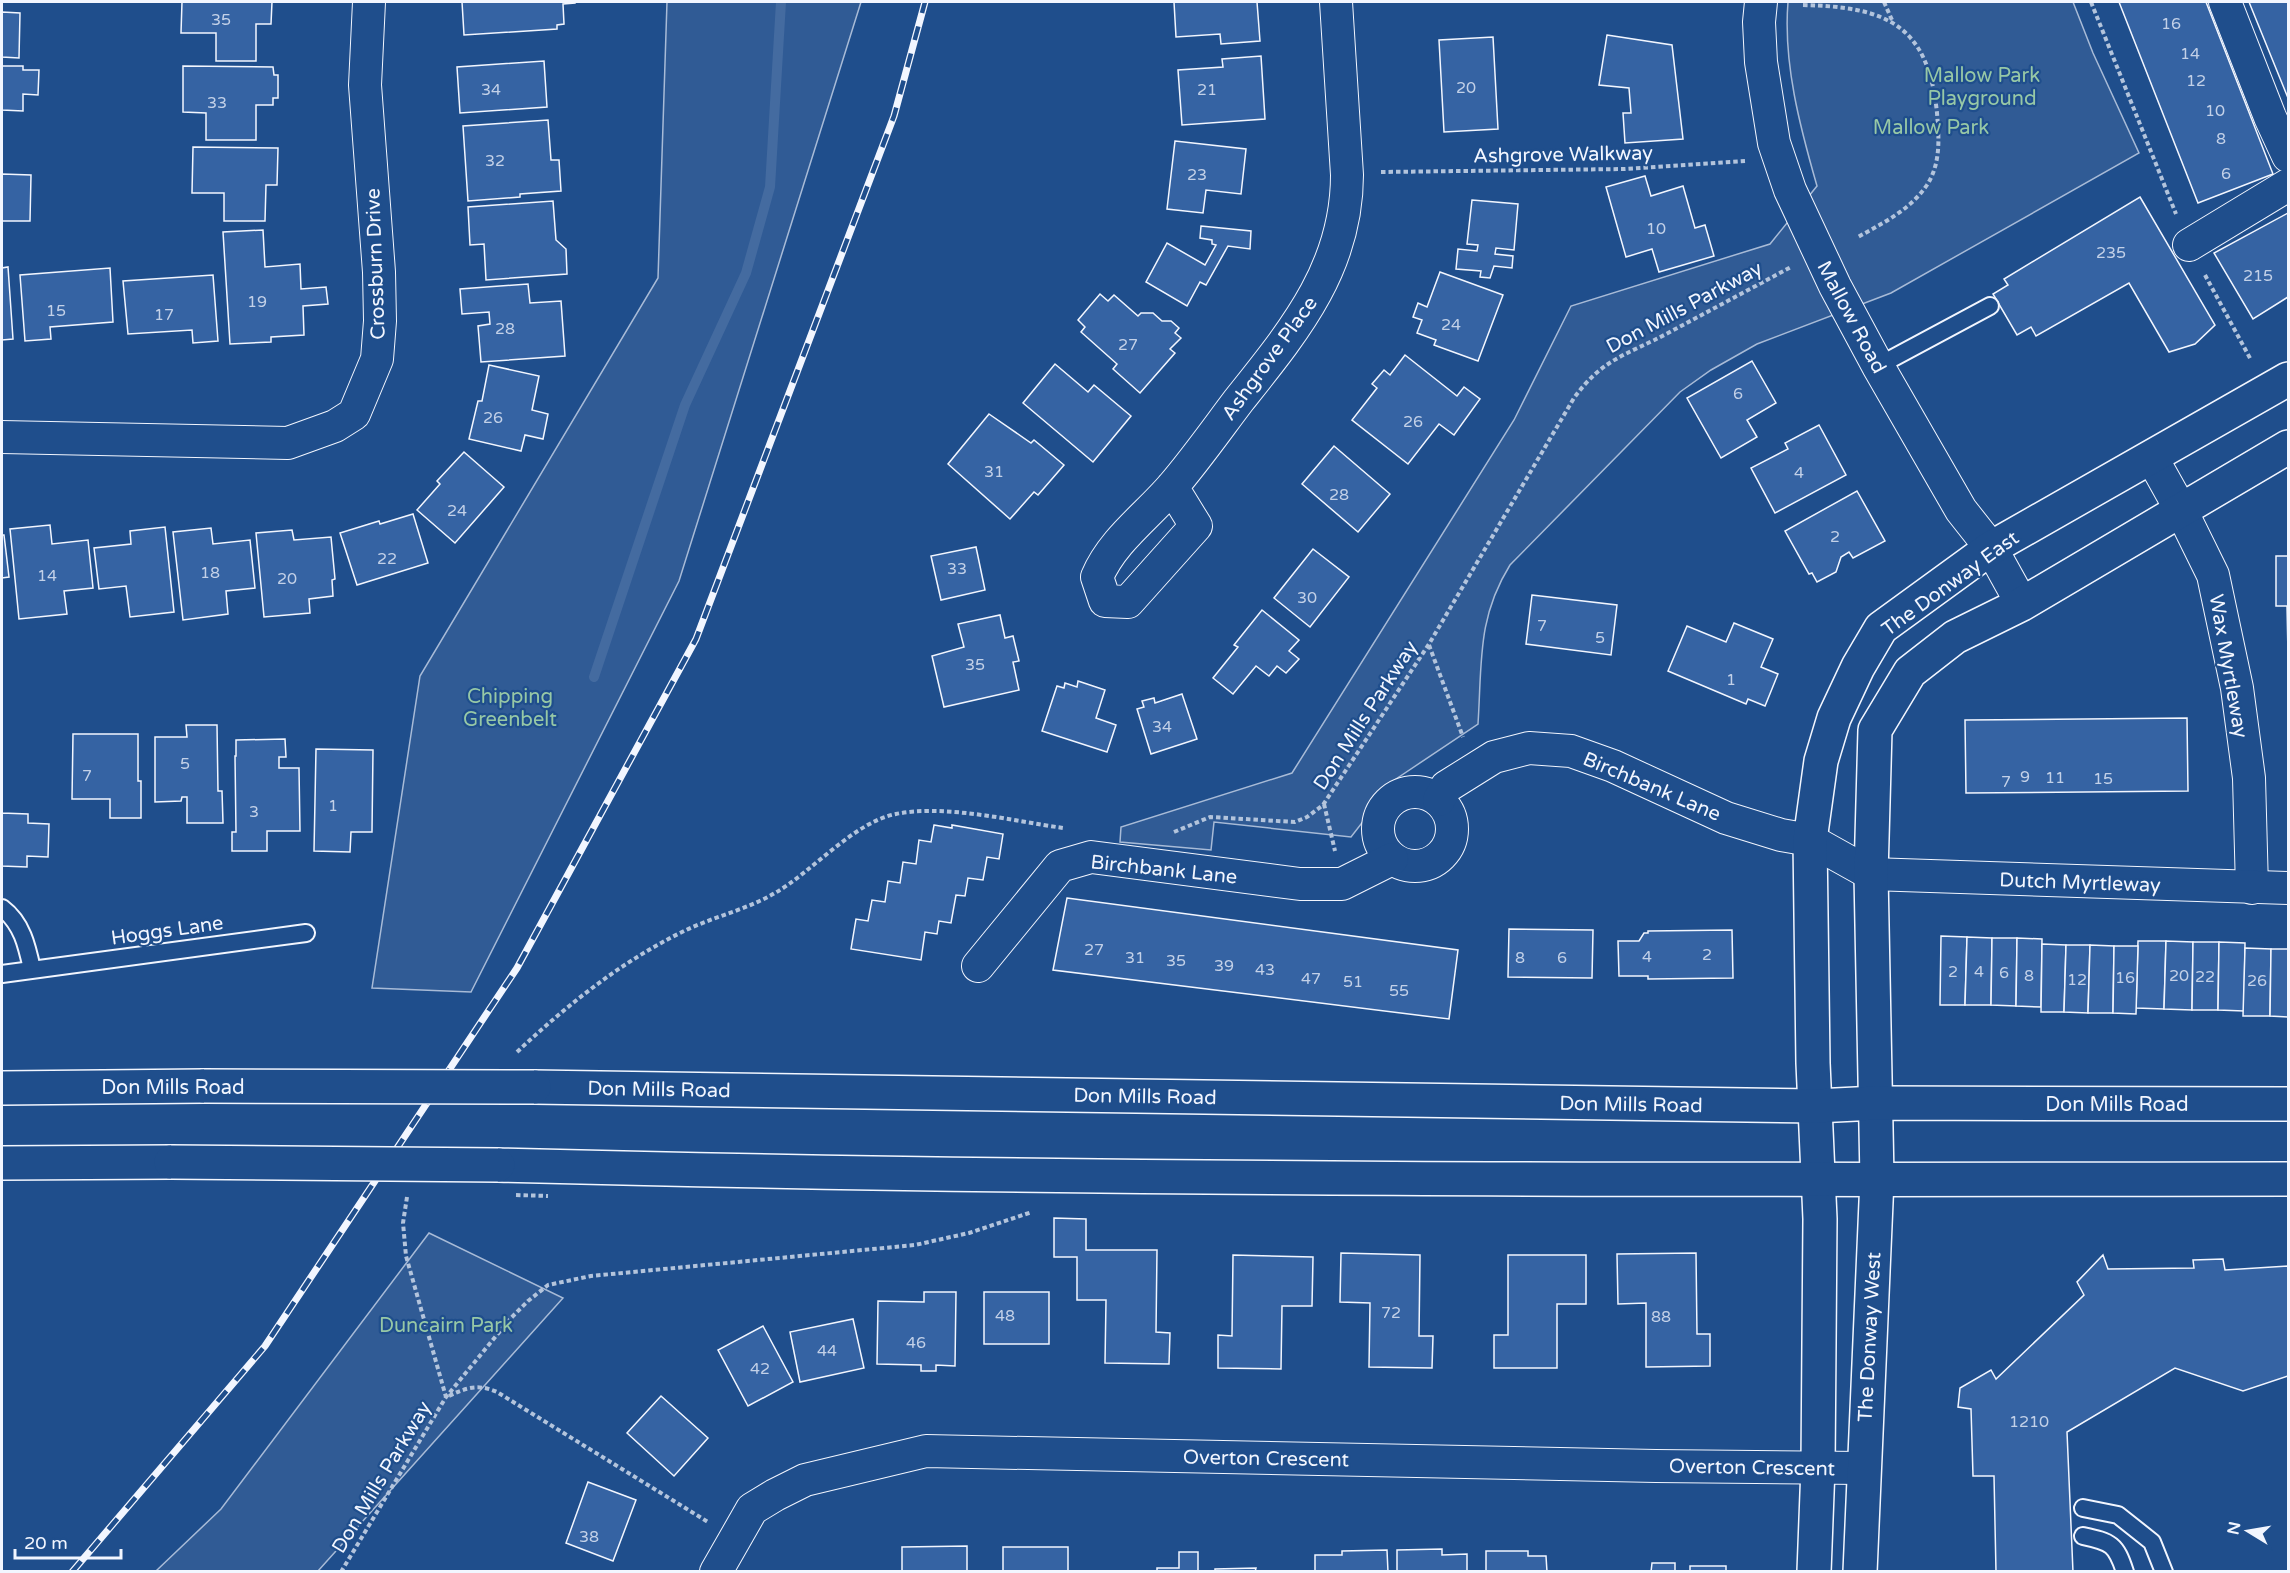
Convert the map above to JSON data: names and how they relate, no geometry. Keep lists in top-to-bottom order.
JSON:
{
  "streets": {
    "main road": ["The Donway East", "Don Mills Road", "The Donway West"],
    "street": [
      "Crossburn Drive",
      "Mallow Road",
      "Ashgrove Place",
      "Wax Myrtleway",
      "Birchbank Lane",
      "Dutch Myrtleway",
      "Overton Crescent"
    ],
    "lane": ["Hoggs Lane"],
    "path": ["Ashgrove Walkway", "Don Mills Parkway"]
  },
  "crossings": [
    ["Don Mills Parkway", "Mallow Road"],
    ["Mallow Road", "The Donway East"],
    ["The Donway East", "Wax Myrtleway"],
    ["The Donway East", "Birchbank Lane"],
    ["The Donway East", "Don Mills Road"],
    ["Wax Myrtleway", "Dutch Myrtleway"],
    ["Birchbank Lane", "Dutch Myrtleway"],
    ["Don Mills Road", "The Donway West"],
    ["The Donway West", "Overton Crescent"]
  ],
  "parks": [
    "Mallow Park Playground",
    "Mallow Park",
    "Chipping Greenbelt",
    "Duncairn Park"
  ],
  "house_numbers": [
    "35",
    "16",
    "14",
    "12",
    "20",
    "34",
    "21",
    "33",
    "10",
    "8",
    "32",
    "6",
    "23",
    "10",
    "235",
    "215",
    "19",
    "15",
    "17",
    "24",
    "28",
    "27",
    "6",
    "26",
    "26",
    "31",
    "4",
    "28",
    "24",
    "2",
    "22",
    "33",
    "18",
    "14",
    "20",
    "30",
    "7",
    "5",
    "35",
    "1",
    "34",
    "5",
    "7",
    "9",
    "11",
    "15",
    "7",
    "1",
    "3",
    "27",
    "2",
    "4",
    "31",
    "8",
    "6",
    "35",
    "39",
    "43",
    "2",
    "4",
    "6",
    "8",
    "20",
    "22",
    "16",
    "47",
    "12",
    "26",
    "51",
    "55",
    "72",
    "48",
    "88",
    "46",
    "44",
    "42",
    "1210",
    "38"
  ],
  "scale_bar": "20 m",
  "north": "left"
}
